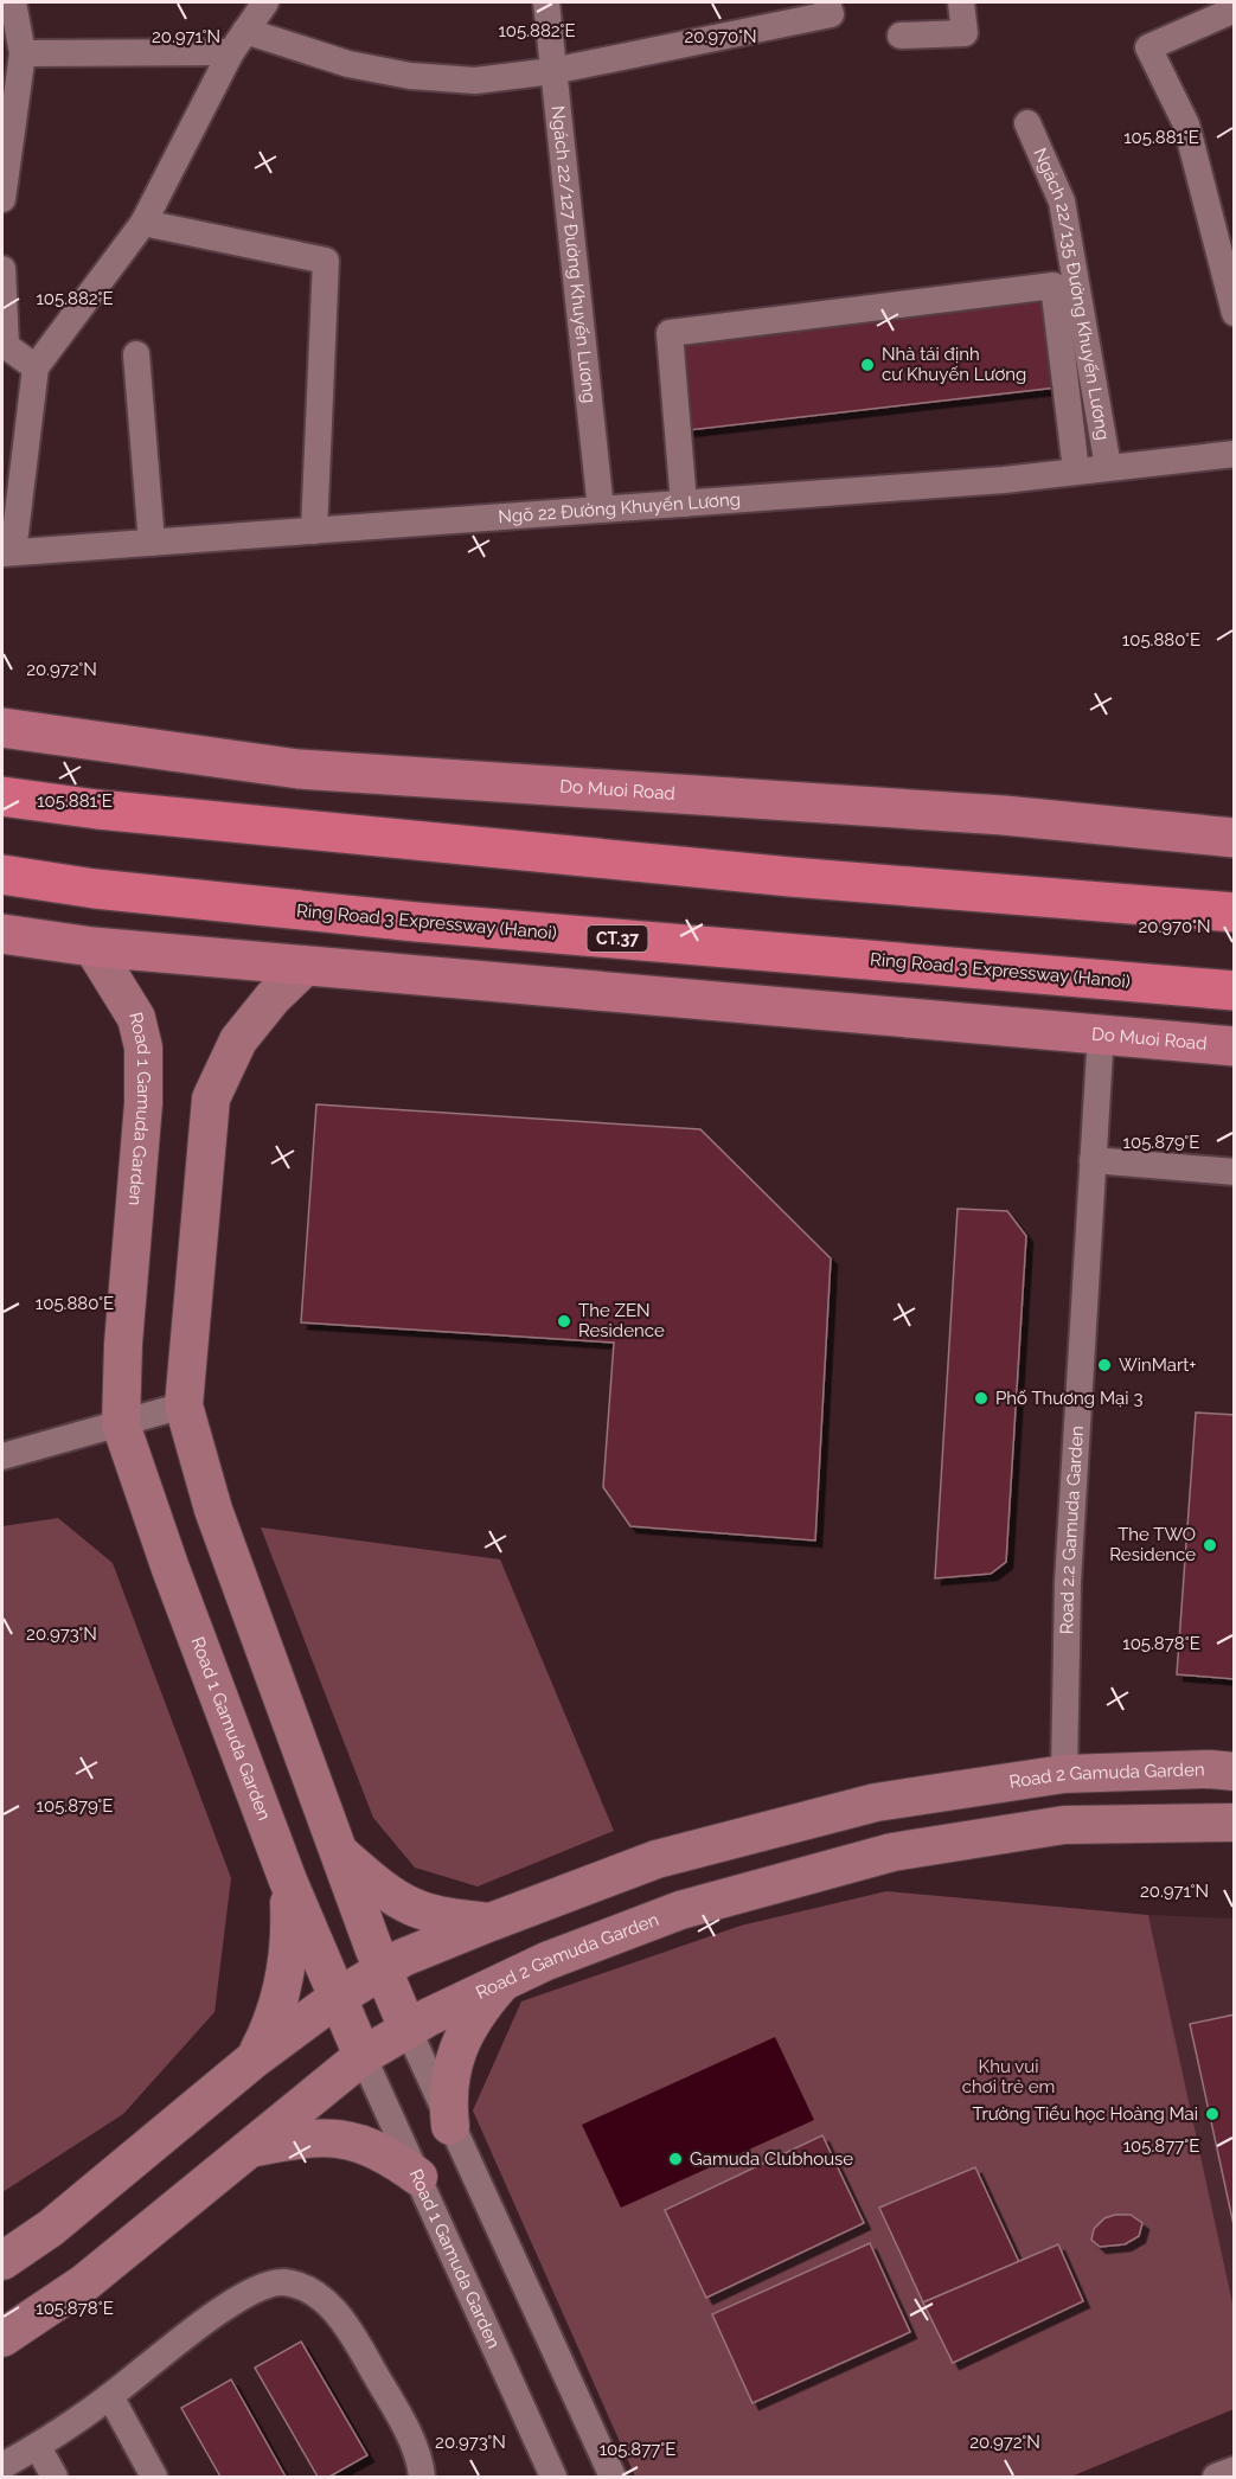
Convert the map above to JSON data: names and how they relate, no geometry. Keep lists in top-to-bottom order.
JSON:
{
  "streets": {
    "highway": ["Ring Road 3 Expressway (Hanoi)", "CT.37"],
    "main road": ["Do Muoi Road"],
    "street": [
      "Ngách 22/127 Đường Khuyến Lương",
      "Ngách 22/135 Đường Khuyến Lương",
      "Ngõ 22 Đường Khuyến Lương",
      "Road 1 Gamuda Garden",
      "Road 2.2 Gamuda Garden",
      "Road 2 Gamuda Garden"
    ]
  },
  "crossings": [
    ["Ngách 22/127 Đường Khuyến Lương", "Ngõ 22 Đường Khuyến Lương"],
    ["Ngách 22/135 Đường Khuyến Lương", "Ngõ 22 Đường Khuyến Lương"],
    ["Do Muoi Road", "Road 1 Gamuda Garden"],
    ["Do Muoi Road", "Road 2.2 Gamuda Garden"],
    ["Road 1 Gamuda Garden", "Road 2 Gamuda Garden"],
    ["Road 2.2 Gamuda Garden", "Road 2 Gamuda Garden"]
  ],
  "parks": ["Khu vui chơi trẻ em"],
  "places": [
    "Nhà tái định cư Khuyến Lương",
    "The ZEN Residence",
    "WinMart+",
    "Phố Thương Mại 3",
    "The TWO Residence",
    "Trường Tiểu học Hoàng Mai",
    "Gamuda Clubhouse"
  ],
  "coordinates": [
    "105.882°E",
    "20.971°N",
    "20.970°N",
    "105.881°E",
    "105.880°E",
    "20.972°N",
    "105.879°E",
    "20.973°N",
    "105.878°E",
    "105.877°E"
  ]
}
